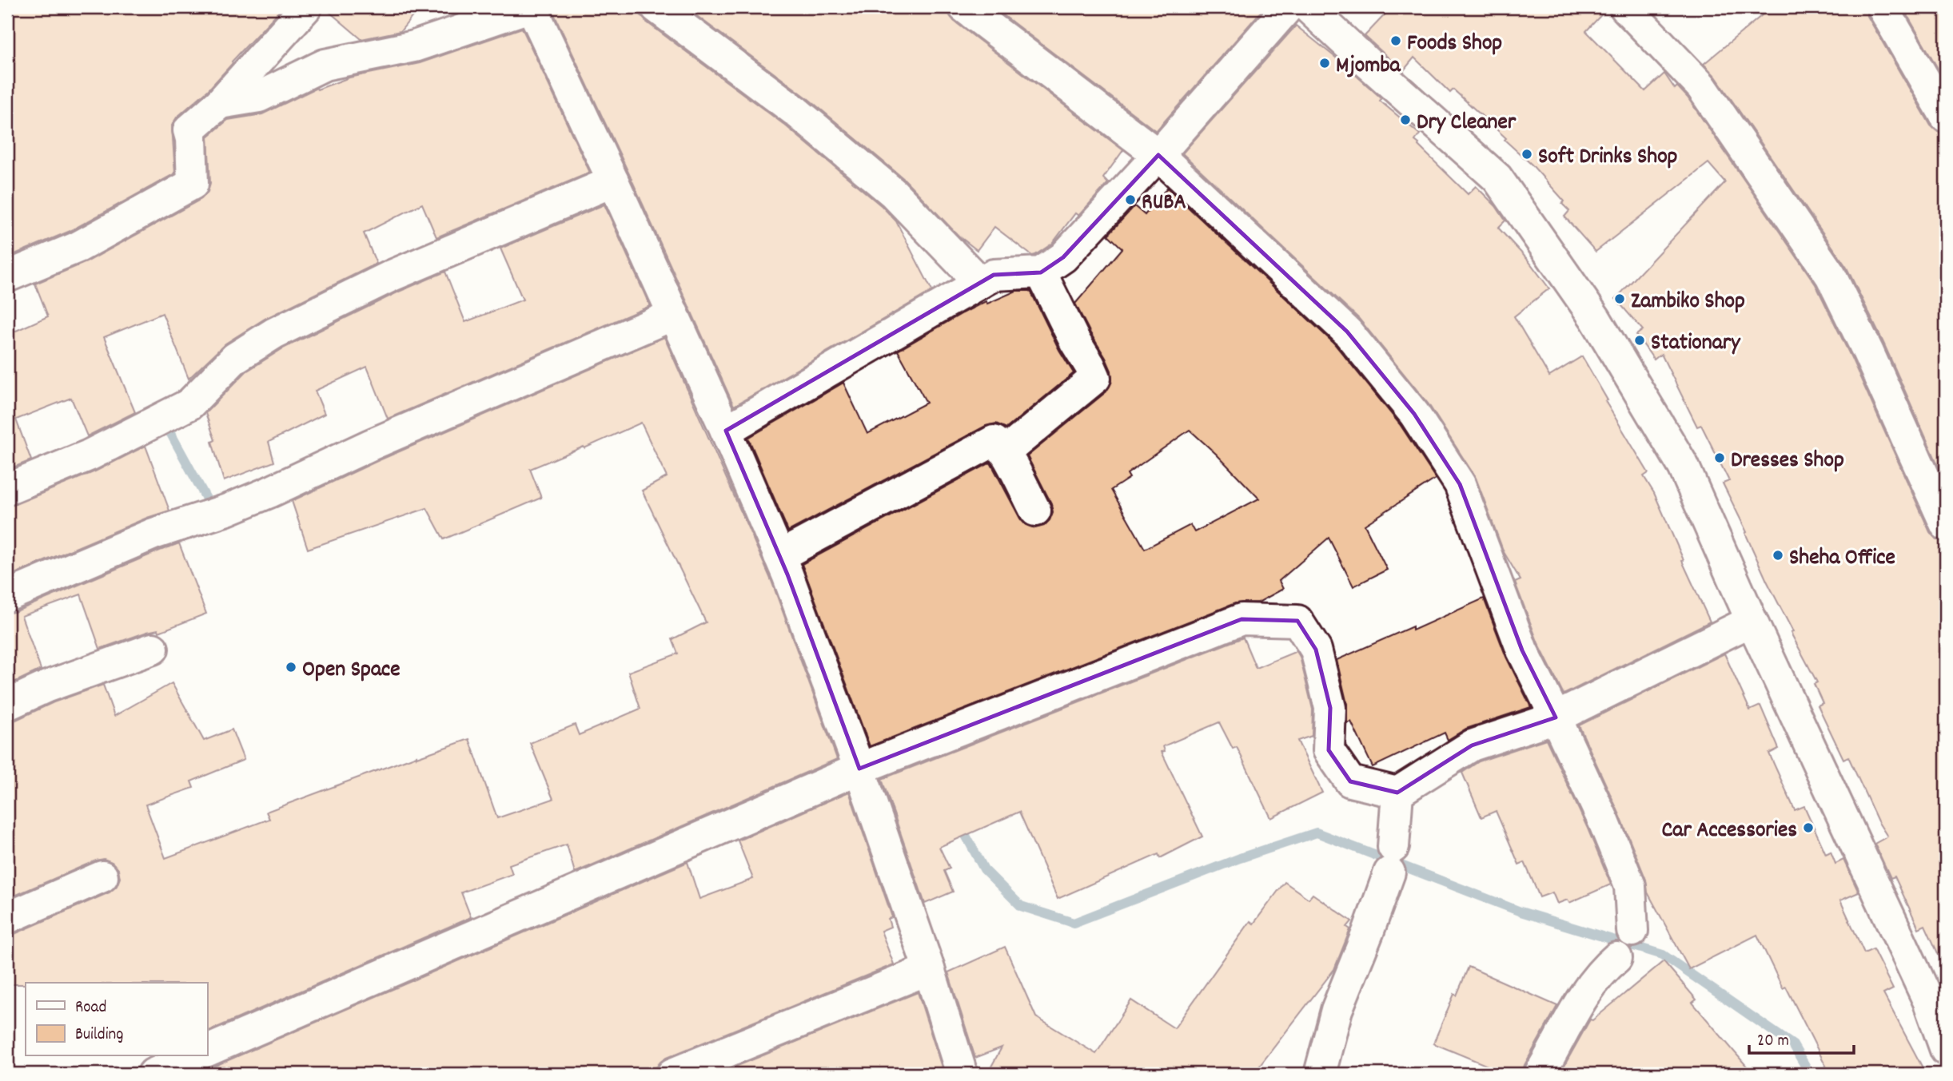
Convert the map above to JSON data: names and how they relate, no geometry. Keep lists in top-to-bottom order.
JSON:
{
  "places": [
    "Foods Shop",
    "Mjomba",
    "Dry Cleaner",
    "Soft Drinks Shop",
    "RUBA",
    "Zambiko Shop",
    "Stationary",
    "Dresses Shop",
    "Sheha Office",
    "Open Space",
    "Car Accessories"
  ],
  "legend": ["Road", "Building"],
  "scale_bar": "20 m"
}
